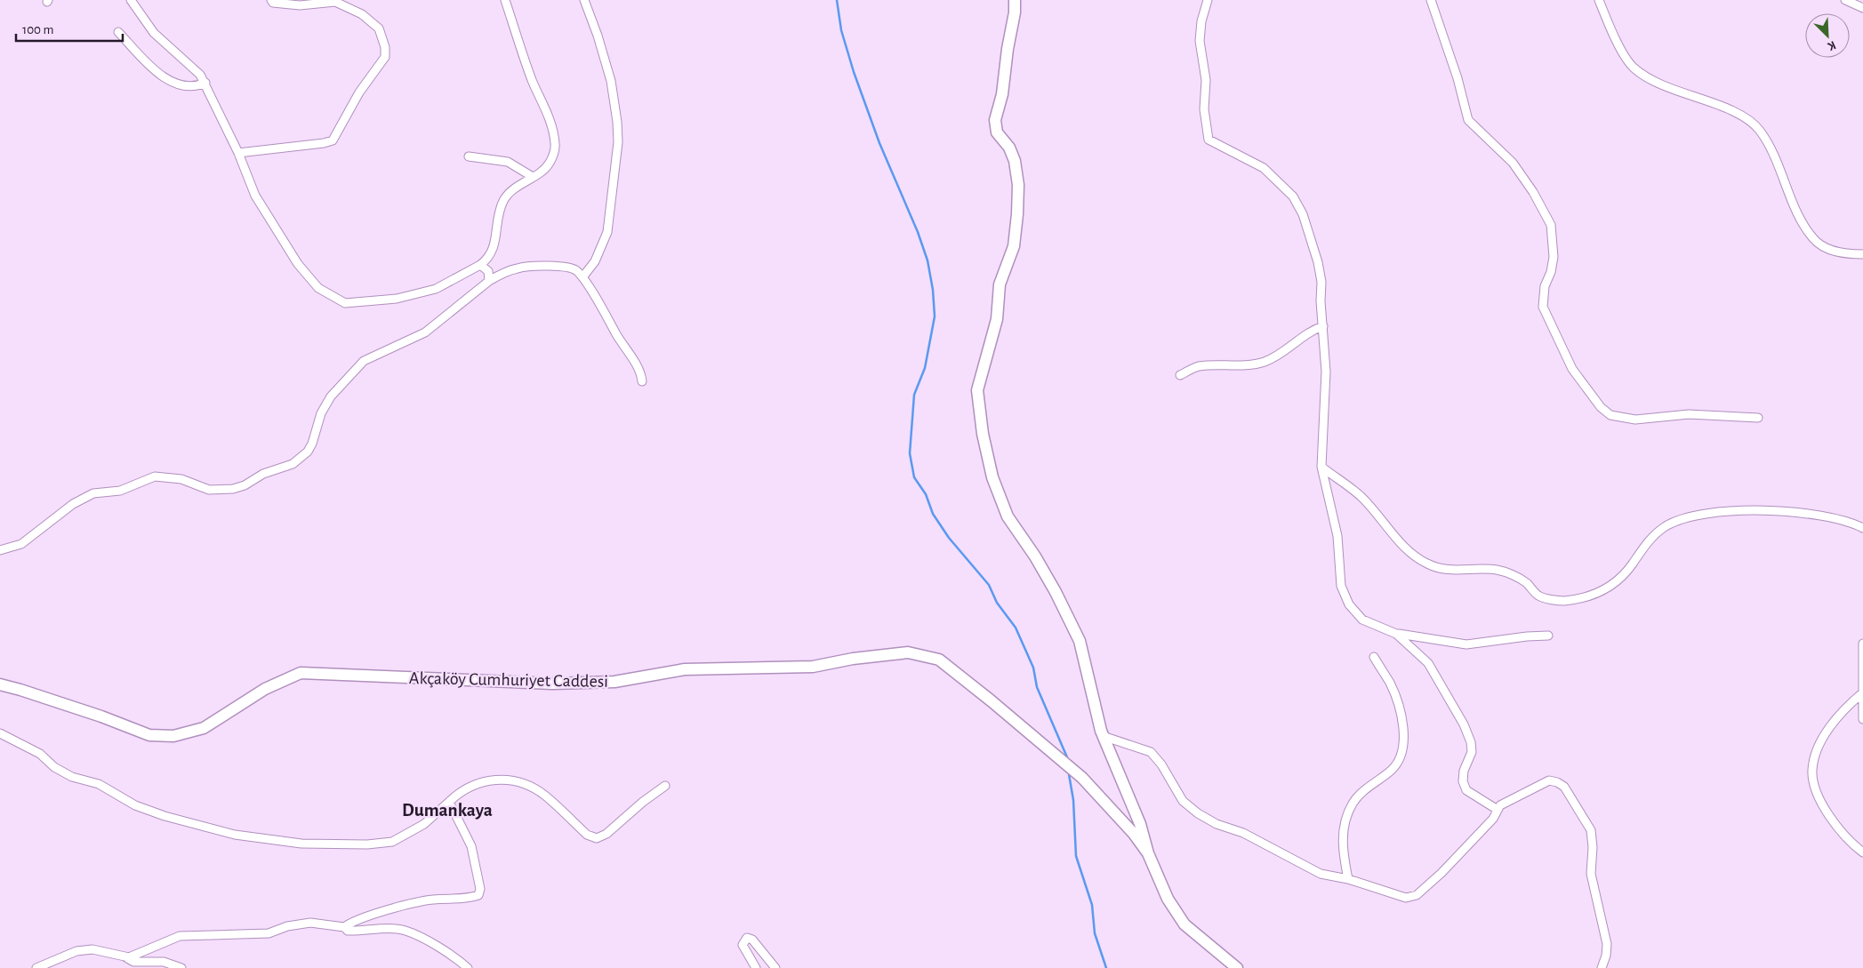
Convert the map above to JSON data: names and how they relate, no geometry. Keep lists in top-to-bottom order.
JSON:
{
  "streets": {
    "main road": ["Akçaköy Cumhuriyet Caddesi"]
  },
  "districts": ["Dumankaya"],
  "scale_bar": "100 m",
  "north": "bottom right"
}
